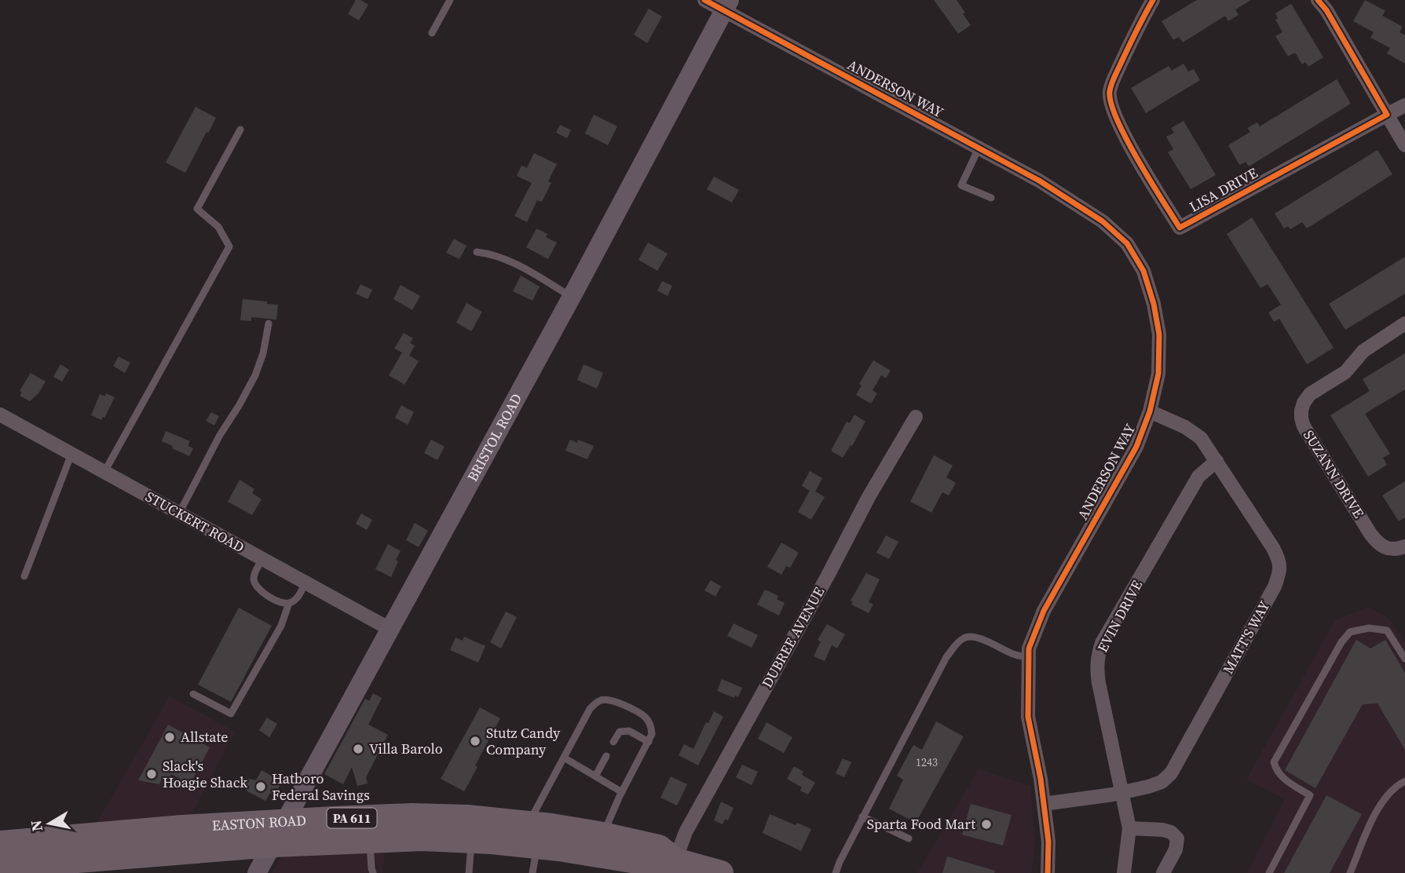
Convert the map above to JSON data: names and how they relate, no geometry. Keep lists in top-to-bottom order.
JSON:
{
  "streets": {
    "highway": ["PA 611", "EASTON ROAD"],
    "main road": ["BRISTOL ROAD"],
    "street": [
      "ANDERSON WAY",
      "LISA DRIVE",
      "SUZANN DRIVE",
      "STUCKERT ROAD",
      "EVIN DRIVE",
      "DUBREE AVENUE",
      "MATT'S WAY"
    ]
  },
  "crossings": [
    ["ANDERSON WAY", "BRISTOL ROAD"],
    ["ANDERSON WAY", "MATT'S WAY"],
    ["BRISTOL ROAD", "STUCKERT ROAD"],
    ["BRISTOL ROAD", "EASTON ROAD"],
    ["EVIN DRIVE", "MATT'S WAY"],
    ["DUBREE AVENUE", "EASTON ROAD"]
  ],
  "places": [
    "Allstate",
    "Stutz Candy Company",
    "Villa Barolo",
    "Slack's Hoagie Shack",
    "Hatboro Federal Savings",
    "Sparta Food Mart"
  ],
  "house_numbers": ["1243"],
  "north": "left"
}
